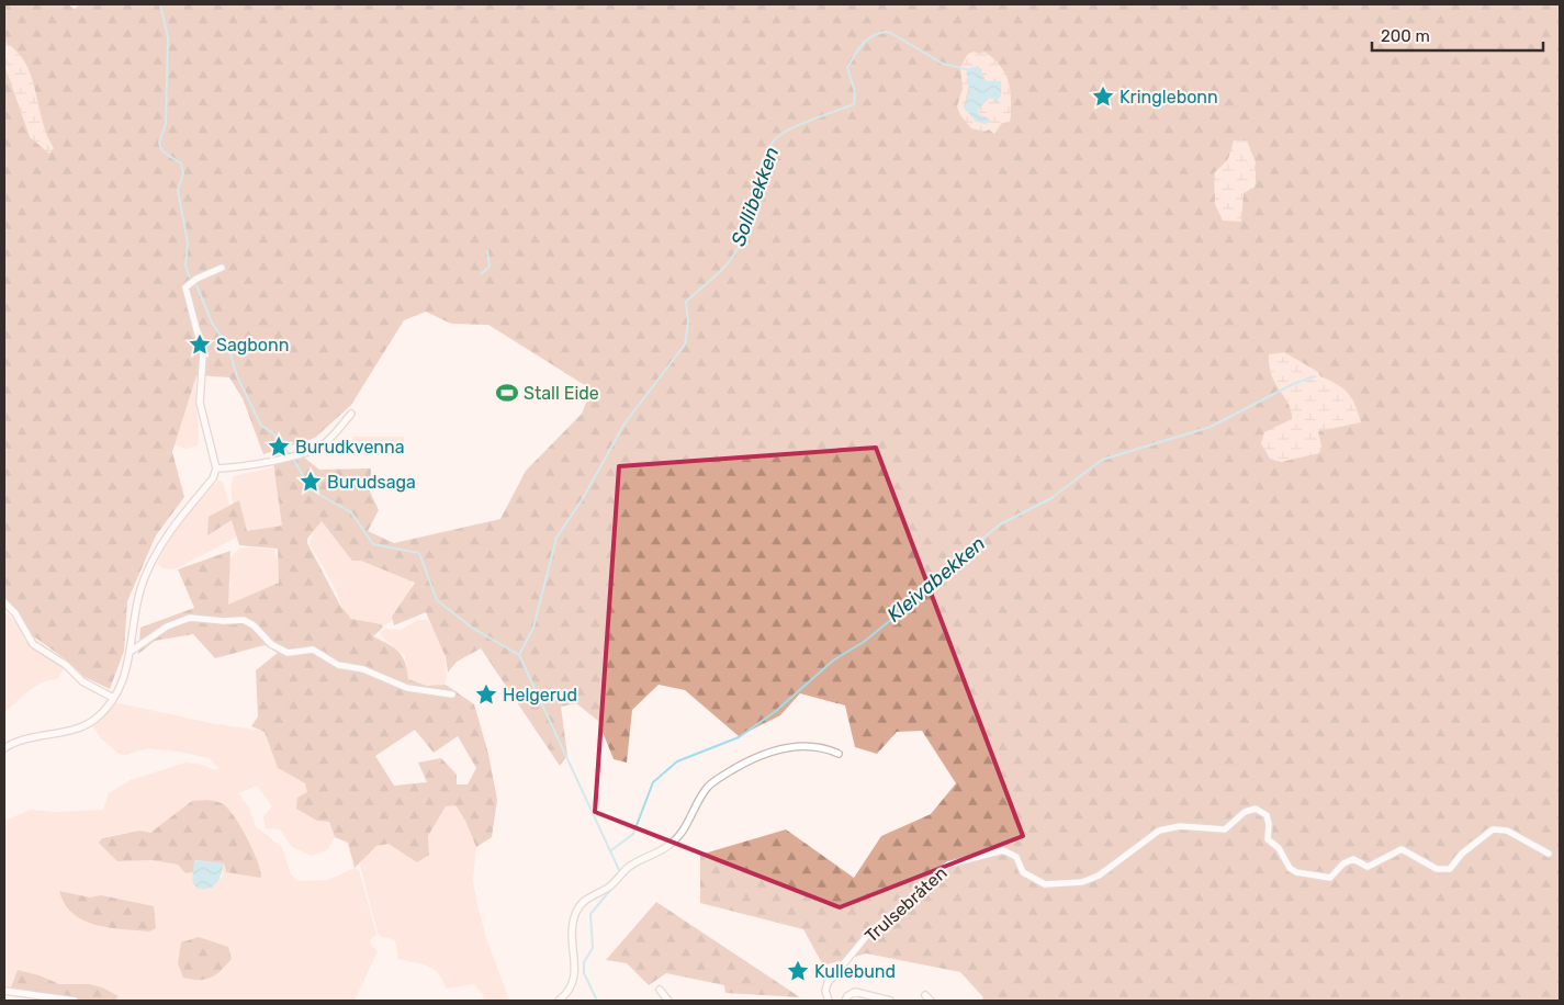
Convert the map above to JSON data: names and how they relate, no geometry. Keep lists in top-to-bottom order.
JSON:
{
  "streets": {
    "street": ["Trulsebråten"]
  },
  "water": ["Sollibekken", "Kleivabekken"],
  "places": {
    "place": [
      "Kringlebonn",
      "Sagbonn",
      "Burudkvenna",
      "Burudsaga",
      "Helgerud",
      "Kullebund"
    ],
    "sports": ["Stall Eide"]
  },
  "scale_bar": "200 m"
}
